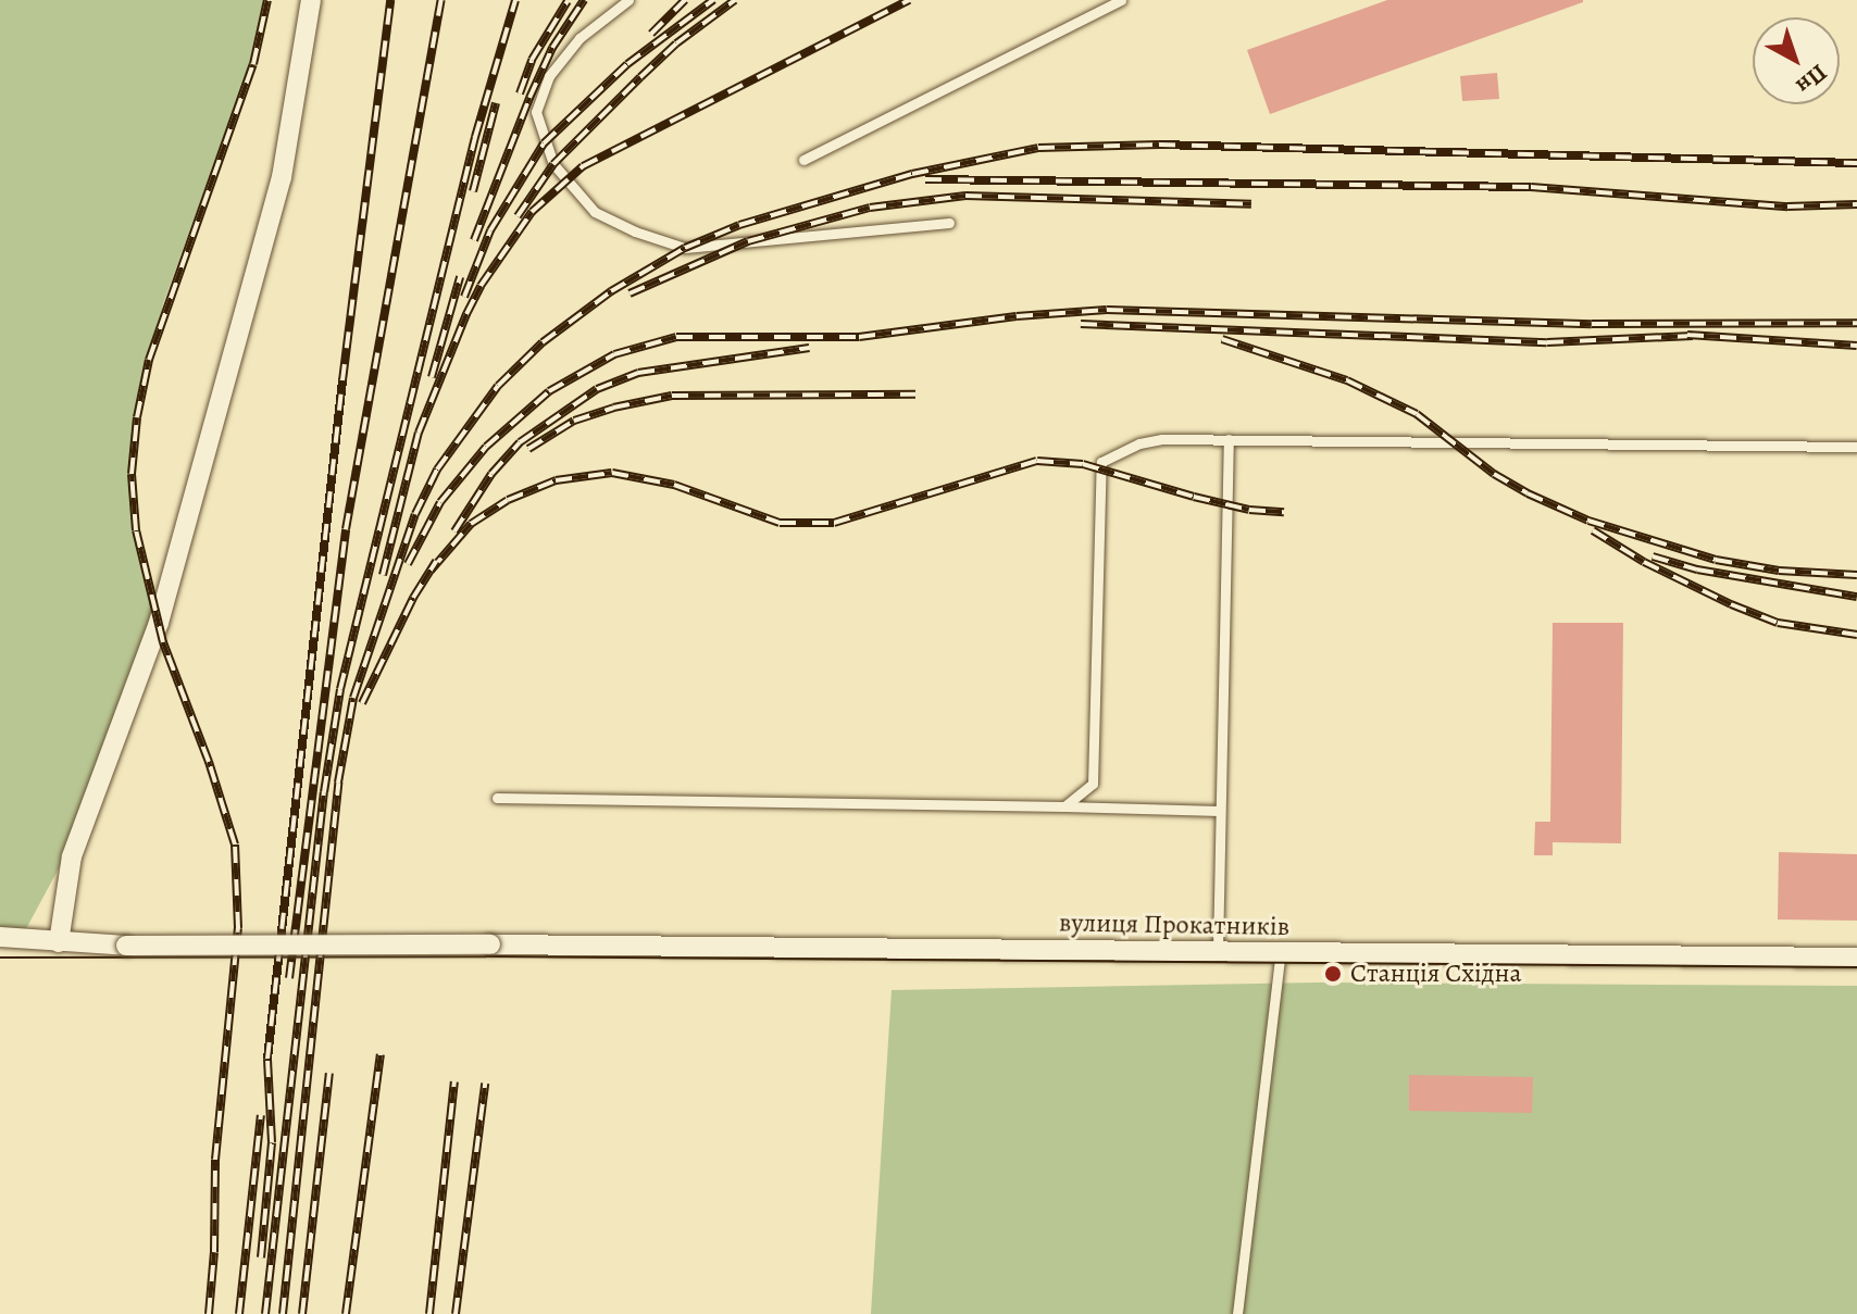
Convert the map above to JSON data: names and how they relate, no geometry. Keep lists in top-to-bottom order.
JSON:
{
  "streets": {
    "street": ["вулиця Прокатників"]
  },
  "places": ["Станція Східна"],
  "north": "bottom right"
}
